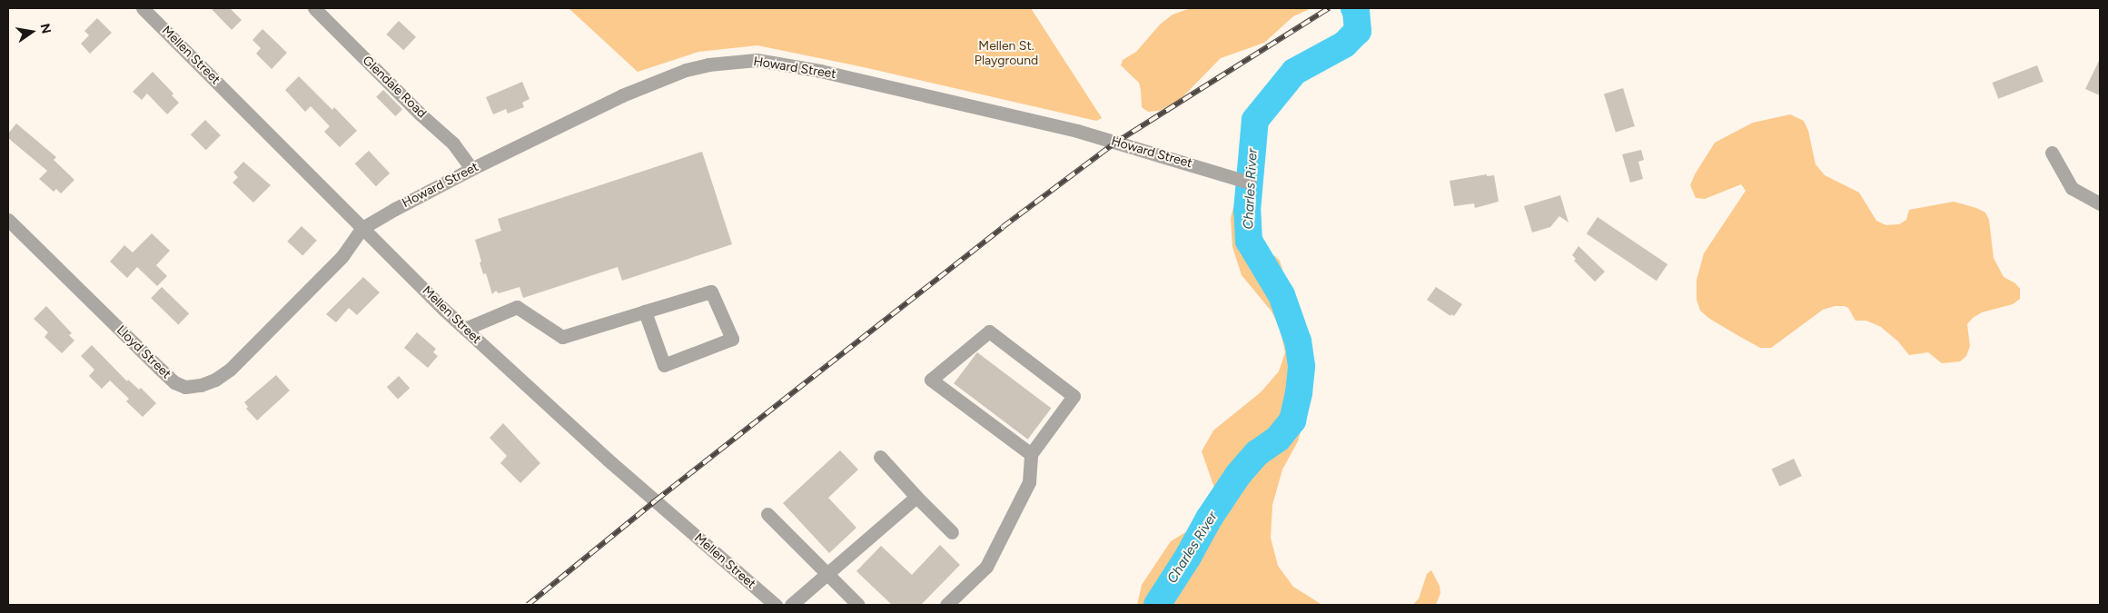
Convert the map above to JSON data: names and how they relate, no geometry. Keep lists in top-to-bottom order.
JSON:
{
  "streets": {
    "street": [
      "Mellen Street",
      "Howard Street",
      "Glendale Road",
      "Lloyd Street"
    ]
  },
  "crossings": [
    ["Mellen Street", "Howard Street"],
    ["Mellen Street", "Lloyd Street"],
    ["Howard Street", "Glendale Road"],
    ["Howard Street", "Lloyd Street"]
  ],
  "water": ["Charles River"],
  "parks": ["Mellen St. Playground"],
  "north": "right"
}
